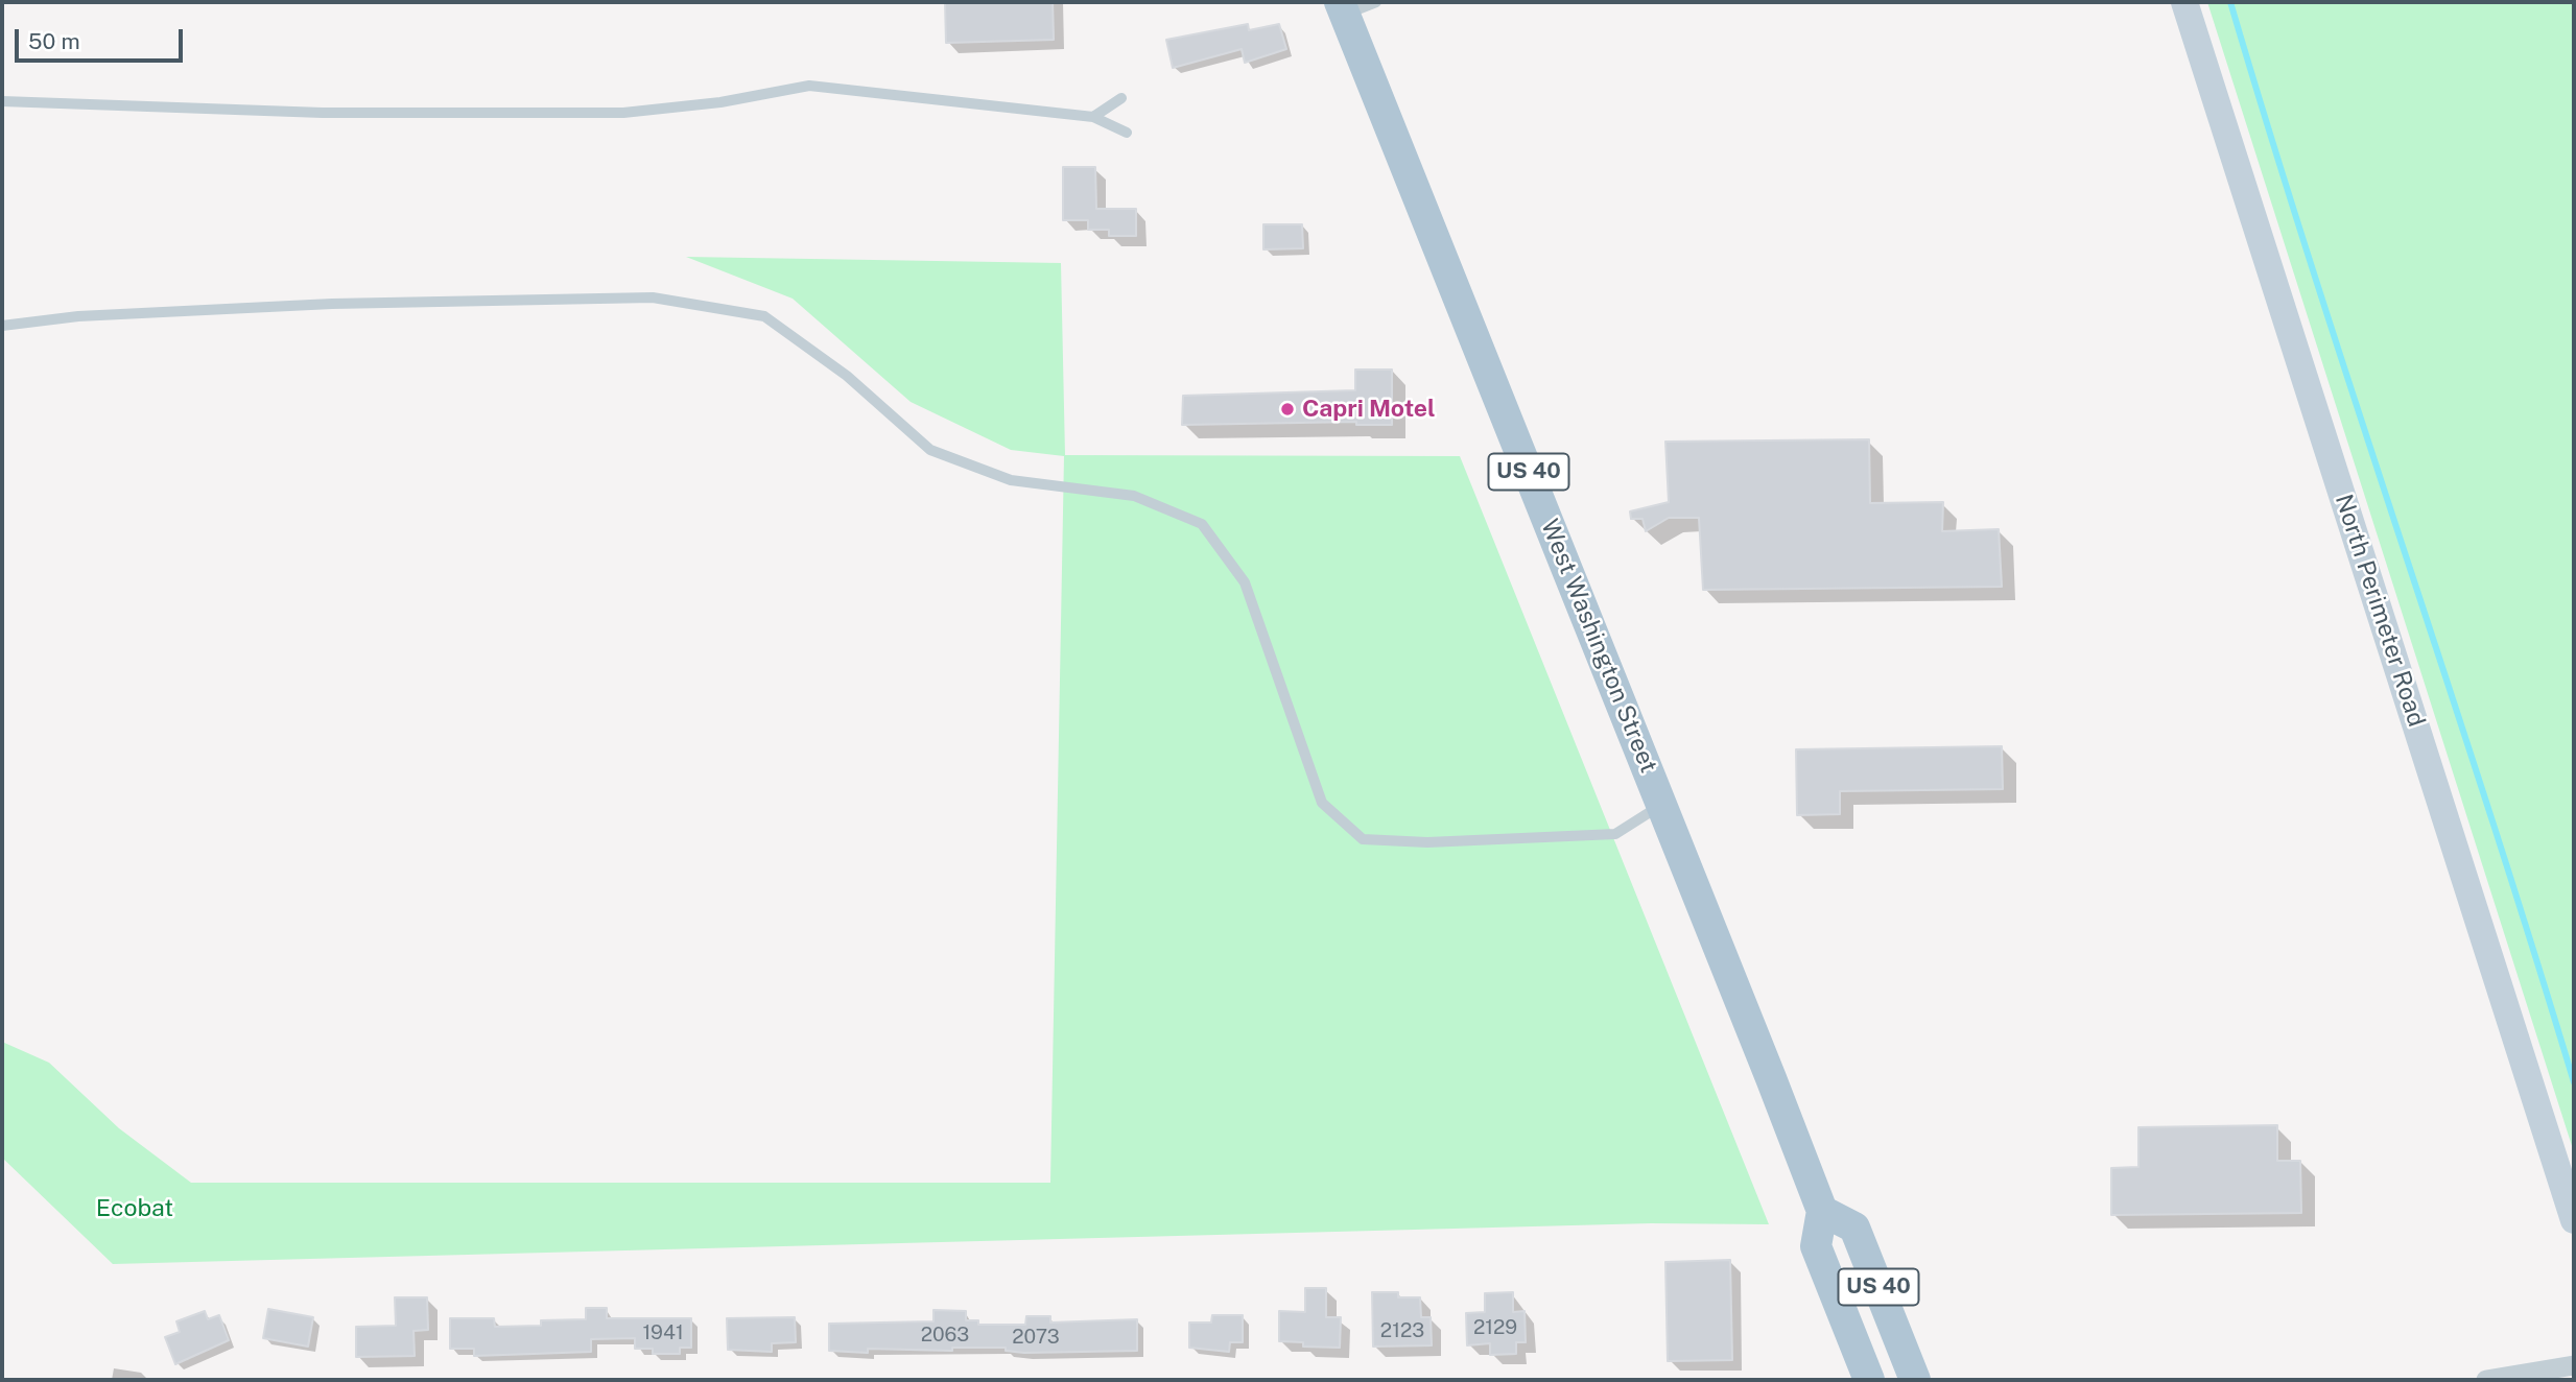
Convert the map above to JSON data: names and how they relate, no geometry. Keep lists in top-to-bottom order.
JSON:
{
  "streets": {
    "main road": ["US 40", "West Washington Street"],
    "street": ["North Perimeter Road"]
  },
  "crossings": [
    ["US 40", "West Washington Street"]
  ],
  "parks": ["Ecobat"],
  "places": ["Capri Motel"],
  "house_numbers": [
    "2129",
    "2123",
    "1941",
    "2063",
    "2073"
  ],
  "scale_bar": "50 m"
}
